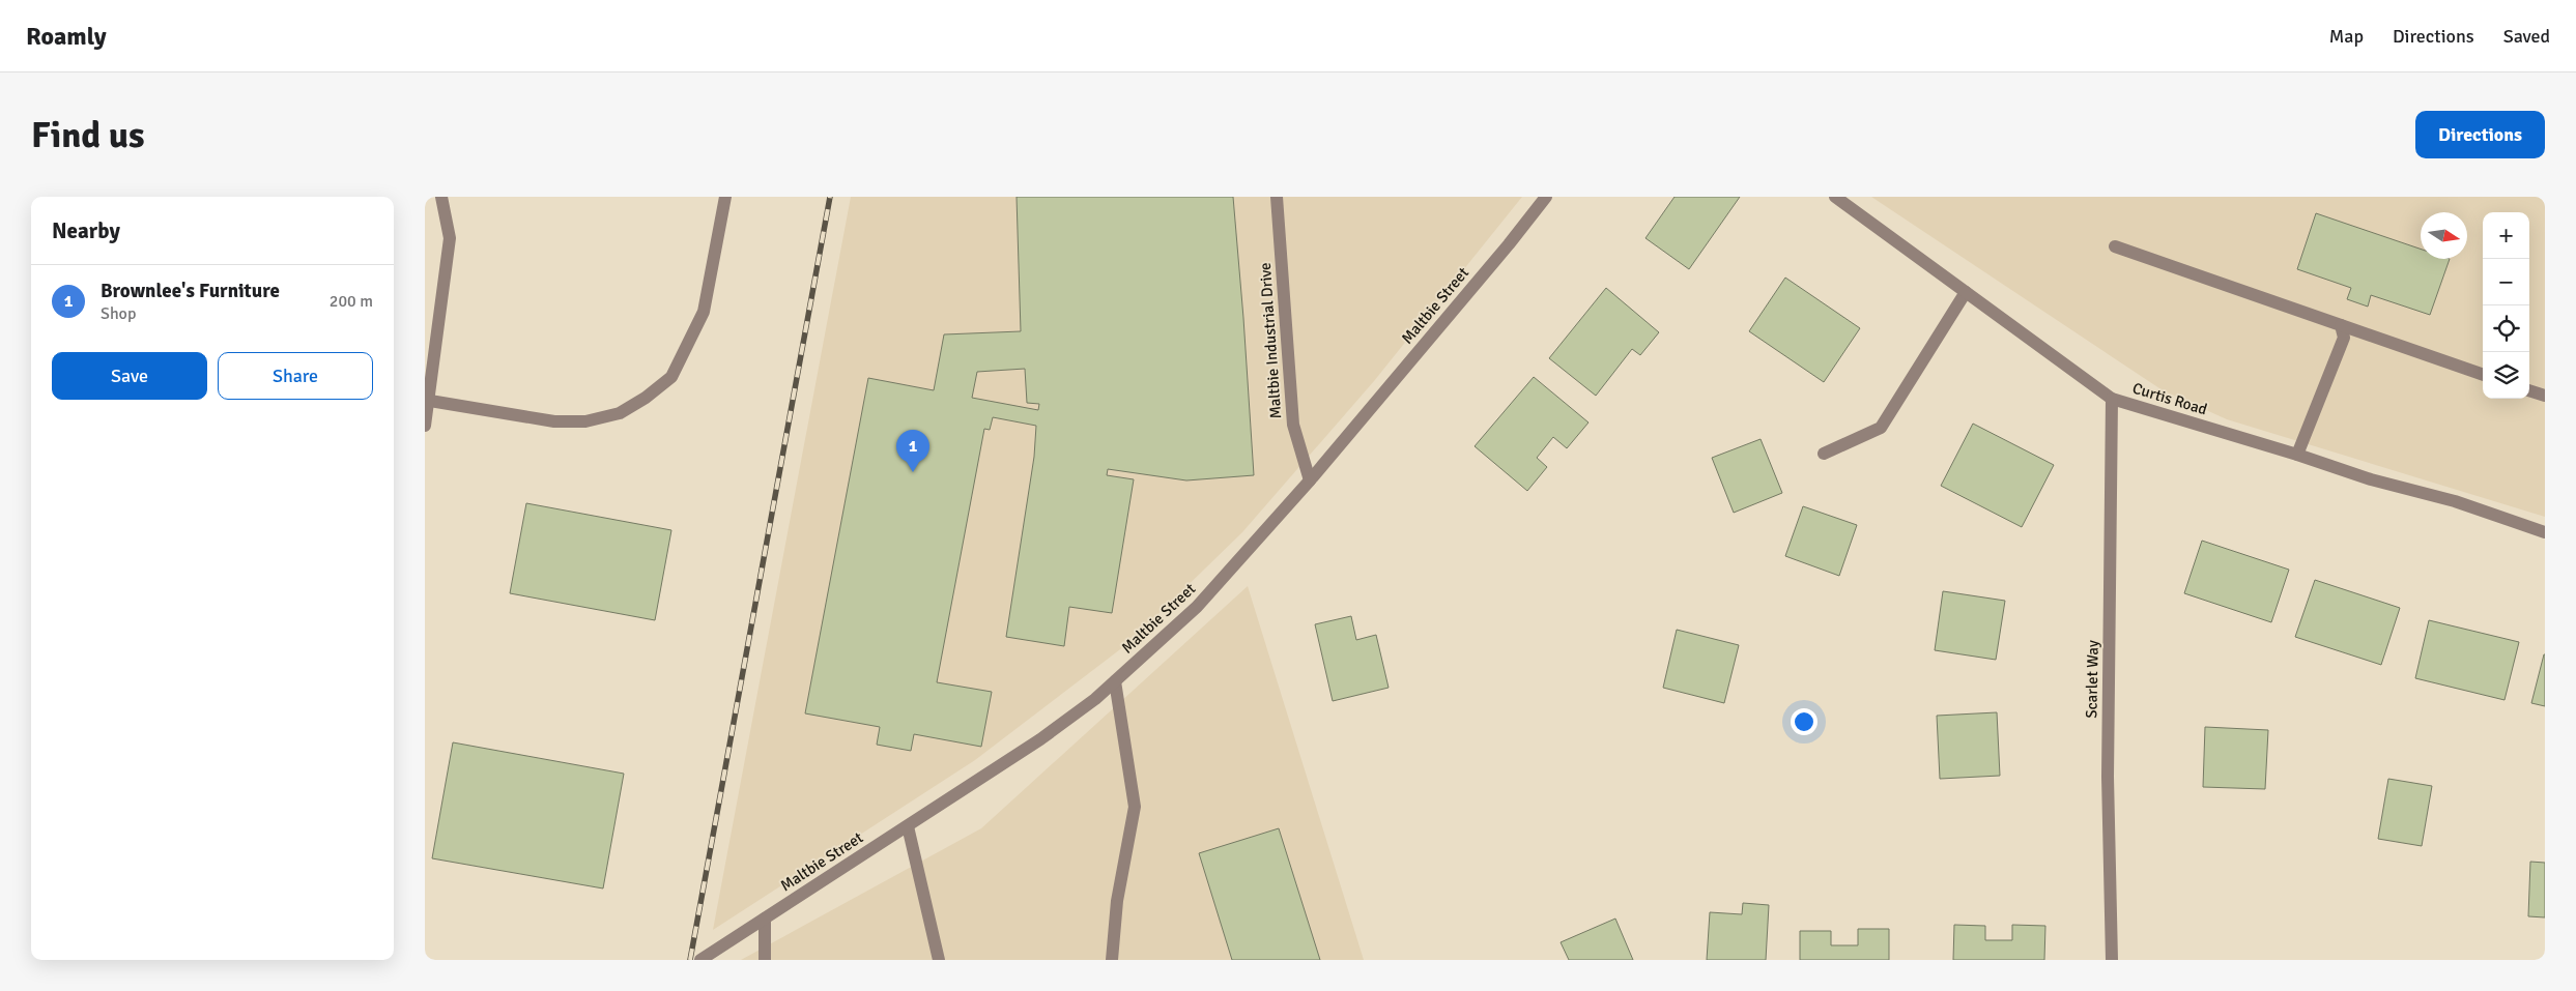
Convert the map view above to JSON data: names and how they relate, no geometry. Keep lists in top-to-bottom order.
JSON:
{
  "streets": {
    "street": [
      "Maltbie Street",
      "Maltbie Industrial Drive",
      "Curtis Road",
      "Scarlet Way"
    ]
  },
  "crossings": [
    ["Maltbie Street", "Maltbie Industrial Drive"],
    ["Curtis Road", "Scarlet Way"]
  ],
  "north": "right",
  "page": {
    "header": "Roamly",
    "nav": ["Map", "Directions", "Saved"],
    "buttons": [
      "Directions",
      ["Save", "Share"]
    ],
    "title": "Find us",
    "heading": "Nearby",
    "map_buttons": ["+", "−"],
    "list": [
      {
        "mark": "1",
        "name": "Brownlee's Furniture",
        "note": "Shop",
        "value": "200 m"
      }
    ],
    "pins": "1"
  }
}
